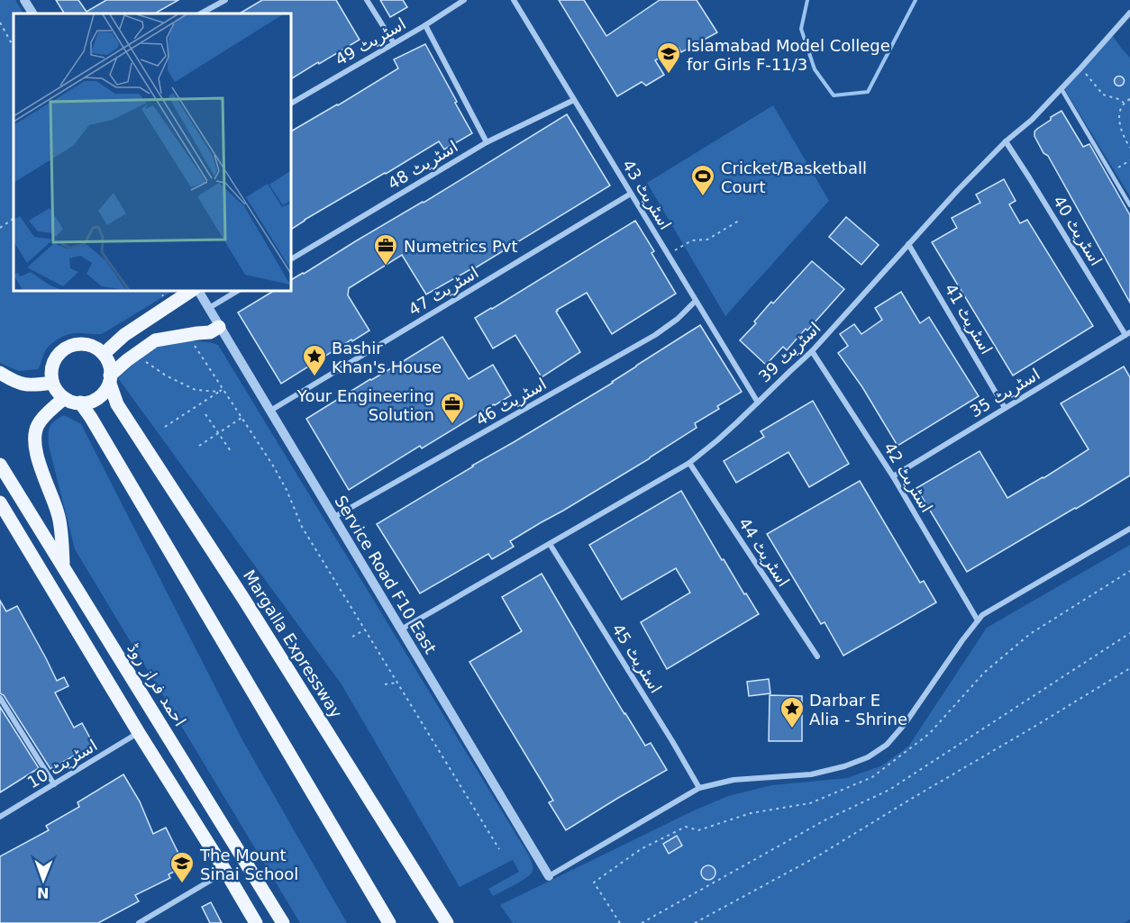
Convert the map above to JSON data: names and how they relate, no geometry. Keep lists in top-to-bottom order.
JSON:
{
  "streets": {
    "main road": ["Margalla Expressway", "احمد فراز روڈ"],
    "street": [
      "اسٹریٹ 49",
      "اسٹریٹ 48",
      "اسٹریٹ 43",
      "اسٹریٹ 40",
      "اسٹریٹ 47",
      "اسٹریٹ 41",
      "اسٹریٹ 39",
      "اسٹریٹ 35",
      "اسٹریٹ 46",
      "اسٹریٹ 42",
      "اسٹریٹ 44",
      "Service Road F10 East",
      "اسٹریٹ 45",
      "اسٹریٹ 10"
    ]
  },
  "crossings": [
    ["اسٹریٹ 48", "اسٹریٹ 43"],
    ["اسٹریٹ 43", "اسٹریٹ 47"],
    ["اسٹریٹ 43", "اسٹریٹ 39"],
    ["اسٹریٹ 43", "اسٹریٹ 46"],
    ["اسٹریٹ 40", "اسٹریٹ 39"],
    ["اسٹریٹ 40", "اسٹریٹ 35"],
    ["اسٹریٹ 47", "Service Road F10 East"],
    ["اسٹریٹ 41", "اسٹریٹ 39"],
    ["اسٹریٹ 41", "اسٹریٹ 35"],
    ["اسٹریٹ 39", "اسٹریٹ 42"],
    ["اسٹریٹ 39", "اسٹریٹ 44"],
    ["اسٹریٹ 39", "Service Road F10 East"],
    ["اسٹریٹ 39", "اسٹریٹ 45"],
    ["اسٹریٹ 35", "اسٹریٹ 42"],
    ["اسٹریٹ 46", "Service Road F10 East"]
  ],
  "places": {
    "school or university": ["Islamabad Model College for Girls F-11/3", "The Mount Sinai School"],
    "sports": ["Cricket/Basketball Court"],
    "office": ["Numetrics Pvt", "Your Engineering Solution"],
    "place": ["Bashir Khan's House", "Darbar E Alia - Shrine"]
  },
  "north": "bottom"
}
